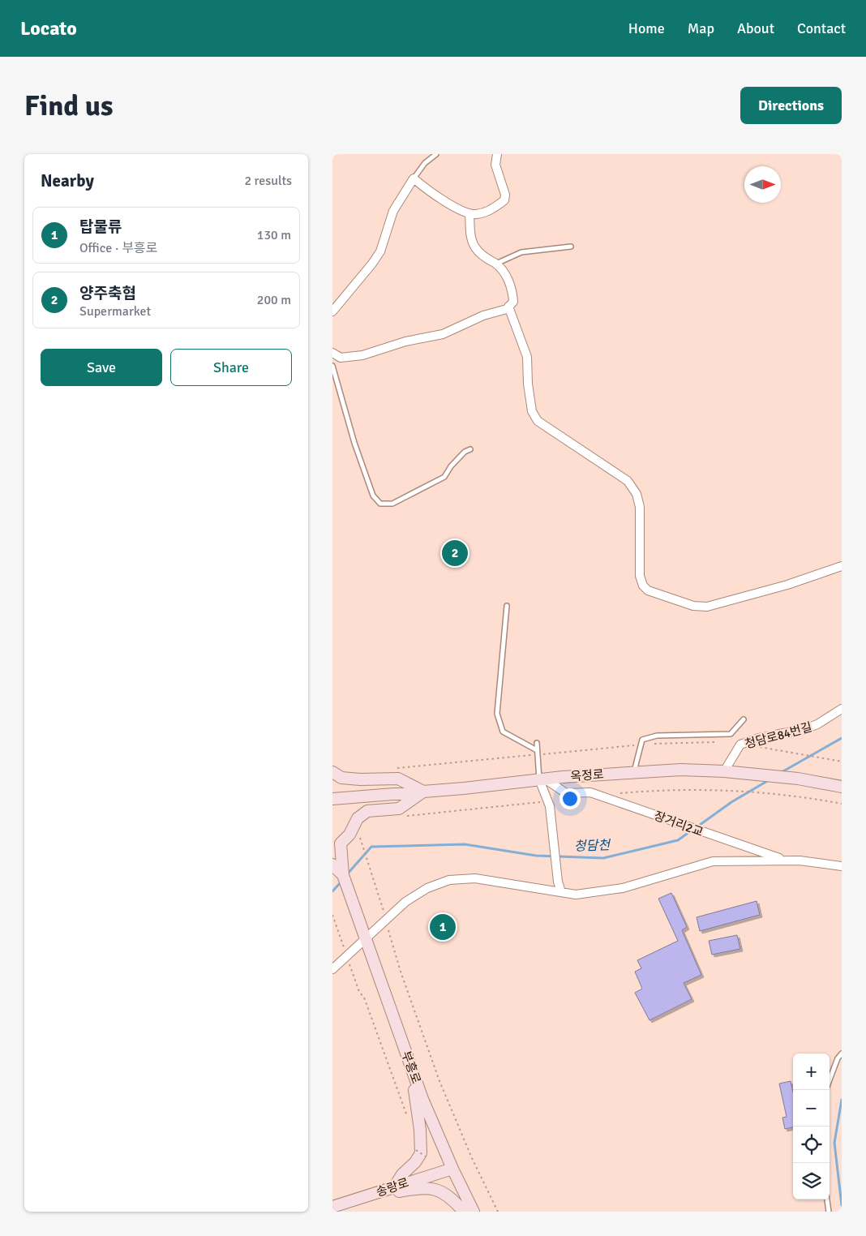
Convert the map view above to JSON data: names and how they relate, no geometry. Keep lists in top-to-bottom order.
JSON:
{
  "streets": {
    "main road": ["옥정로", "부흥로", "송랑로"],
    "street": ["청담로84번길", "장거리2교"]
  },
  "crossings": [
    ["청담로84번길", "옥정로"],
    ["옥정로", "장거리2교"],
    ["부흥로", "송랑로"]
  ],
  "water": ["청담천"],
  "north": "right",
  "page": {
    "header": "Locato",
    "nav": [
      "Home",
      "Map",
      "About",
      "Contact"
    ],
    "buttons": [
      "Directions",
      ["Save", "Share"]
    ],
    "title": "Find us",
    "heading": ["Nearby", "2 results"],
    "list": [
      {
        "mark": "1",
        "name": "탑물류",
        "note": "Office · 부흥로",
        "value": "130 m"
      },
      {
        "mark": "2",
        "name": "양주축협",
        "note": "Supermarket",
        "value": "200 m"
      }
    ],
    "pins": ["2", "1"],
    "map_buttons": ["+", "−"]
  }
}
